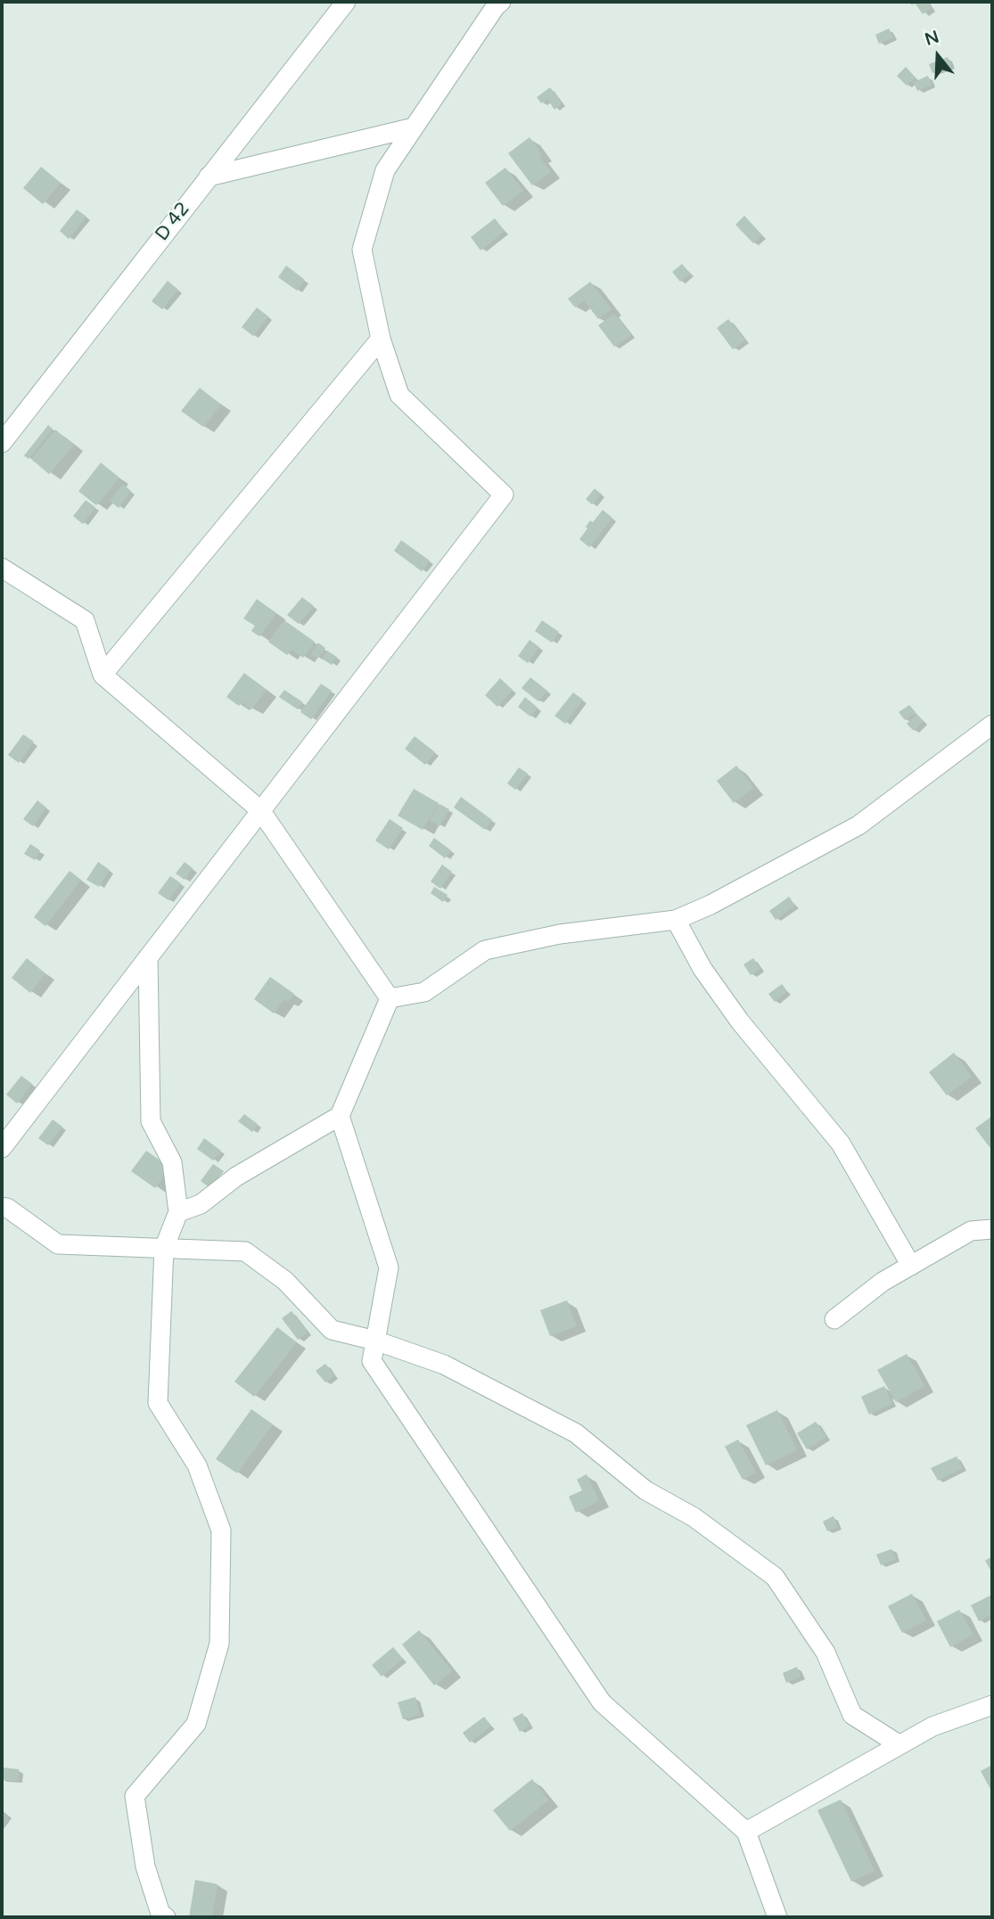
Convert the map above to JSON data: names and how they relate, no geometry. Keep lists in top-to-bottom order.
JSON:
{
  "streets": {
    "street": ["D 42"]
  },
  "north": "top"
}
